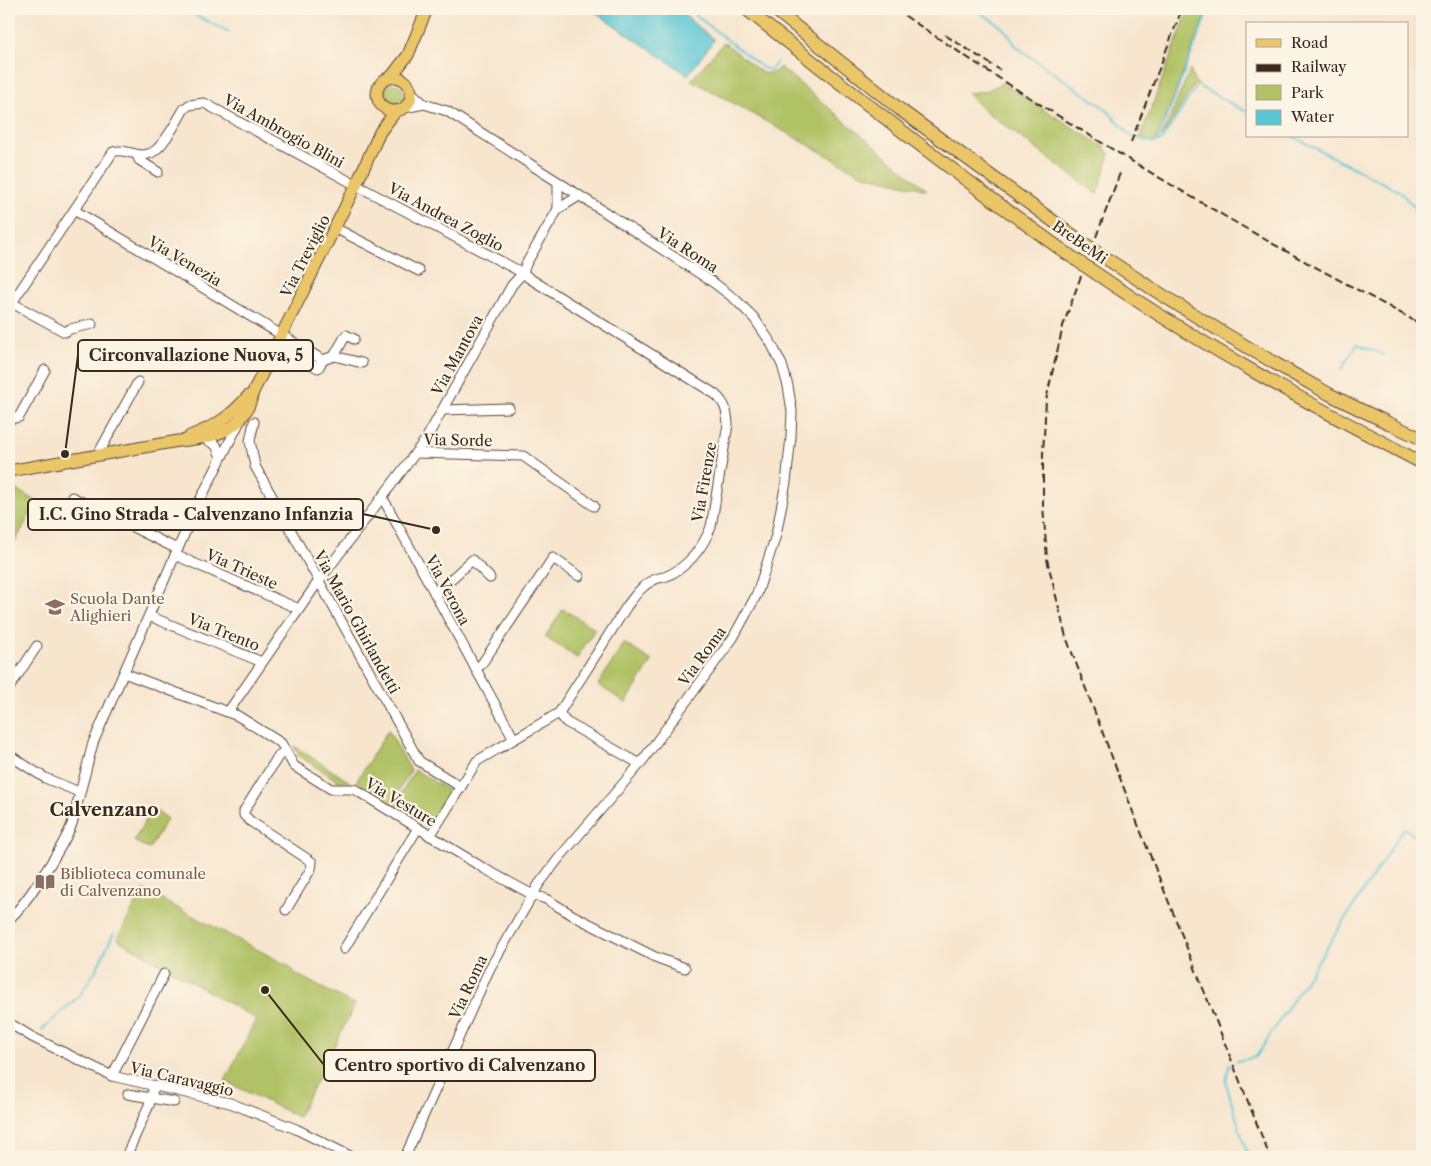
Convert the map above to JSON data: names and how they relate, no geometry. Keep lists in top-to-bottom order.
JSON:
{
  "streets": {
    "highway": ["BreBeMi"],
    "main road": ["Via Treviglio"],
    "street": [
      "Via Ambrogio Blini",
      "Via Andrea Zoglio",
      "Via Roma",
      "Via Venezia",
      "Via Mantova",
      "Via Sorde",
      "Via Firenze",
      "Via Trieste",
      "Via Verona",
      "Via Mario Ghirlandetti",
      "Via Trento",
      "Via Vesture",
      "Via Caravaggio"
    ]
  },
  "crossings": [
    ["Via Ambrogio Blini", "Via Andrea Zoglio"],
    ["Via Ambrogio Blini", "Via Treviglio"],
    ["Via Ambrogio Blini", "Via Venezia"],
    ["Via Andrea Zoglio", "Via Treviglio"],
    ["Via Andrea Zoglio", "Via Mantova"],
    ["Via Andrea Zoglio", "Via Firenze"],
    ["Via Roma", "Via Treviglio"],
    ["Via Roma", "Via Vesture"],
    ["Via Treviglio", "Via Venezia"],
    ["Via Mantova", "Via Sorde"],
    ["Via Mantova", "Via Firenze"],
    ["Via Sorde", "Via Trieste"],
    ["Via Sorde", "Via Verona"],
    ["Via Sorde", "Via Mario Ghirlandetti"],
    ["Via Sorde", "Via Trento"],
    ["Via Sorde", "Via Vesture"],
    ["Via Firenze", "Via Verona"],
    ["Via Firenze", "Via Mario Ghirlandetti"],
    ["Via Firenze", "Via Vesture"]
  ],
  "districts": ["Calvenzano"],
  "places": {
    "other": ["Circonvallazione Nuova, 5", "I.C. Gino Strada - Calvenzano Infanzia", "Centro sportivo di Calvenzano"],
    "school or university": ["Scuola Dante Alighieri"],
    "library": ["Biblioteca comunale di Calvenzano"]
  },
  "legend": [
    "Road",
    "Railway",
    "Park",
    "Water"
  ]
}
